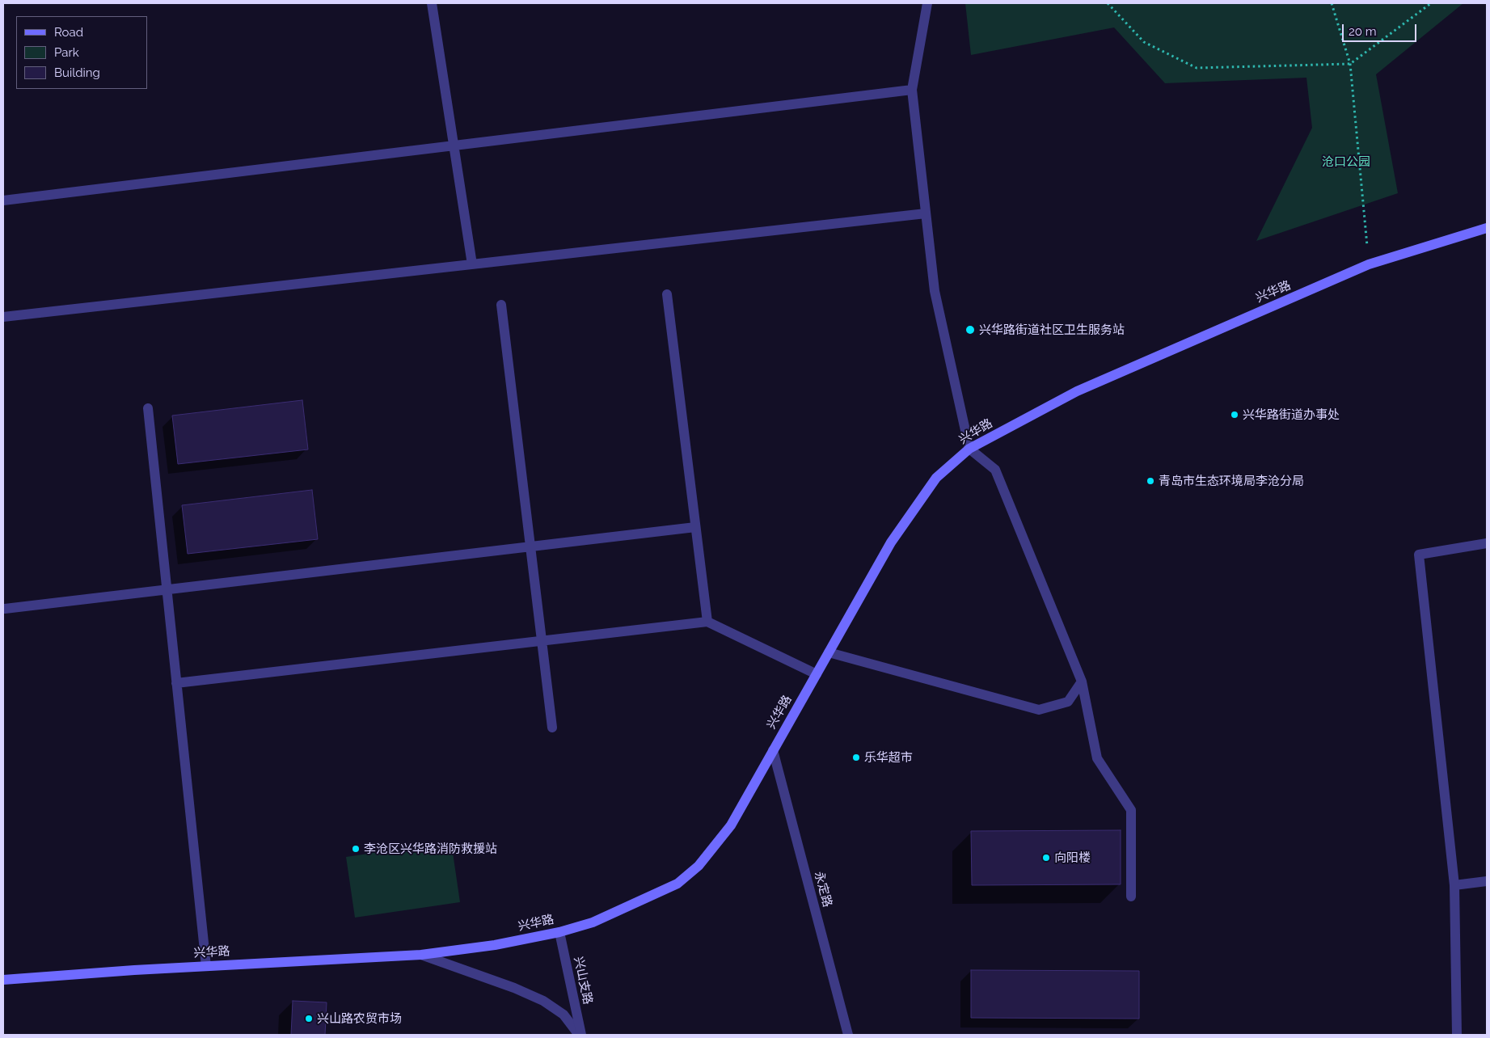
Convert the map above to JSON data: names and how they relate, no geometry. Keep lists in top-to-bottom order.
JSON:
{
  "streets": {
    "street": ["兴华路", "永定路", "兴山支路"]
  },
  "crossings": [
    ["兴华路", "永定路"],
    ["兴华路", "兴山支路"]
  ],
  "parks": ["沧口公园"],
  "places": [
    "兴华路街道社区卫生服务站",
    "兴华路街道办事处",
    "青岛市生态环境局李沧分局",
    "乐华超市",
    "李沧区兴华路消防救援站",
    "向阳楼",
    "兴山路农贸市场"
  ],
  "legend": ["Road", "Park", "Building"],
  "scale_bar": "20 m"
}
